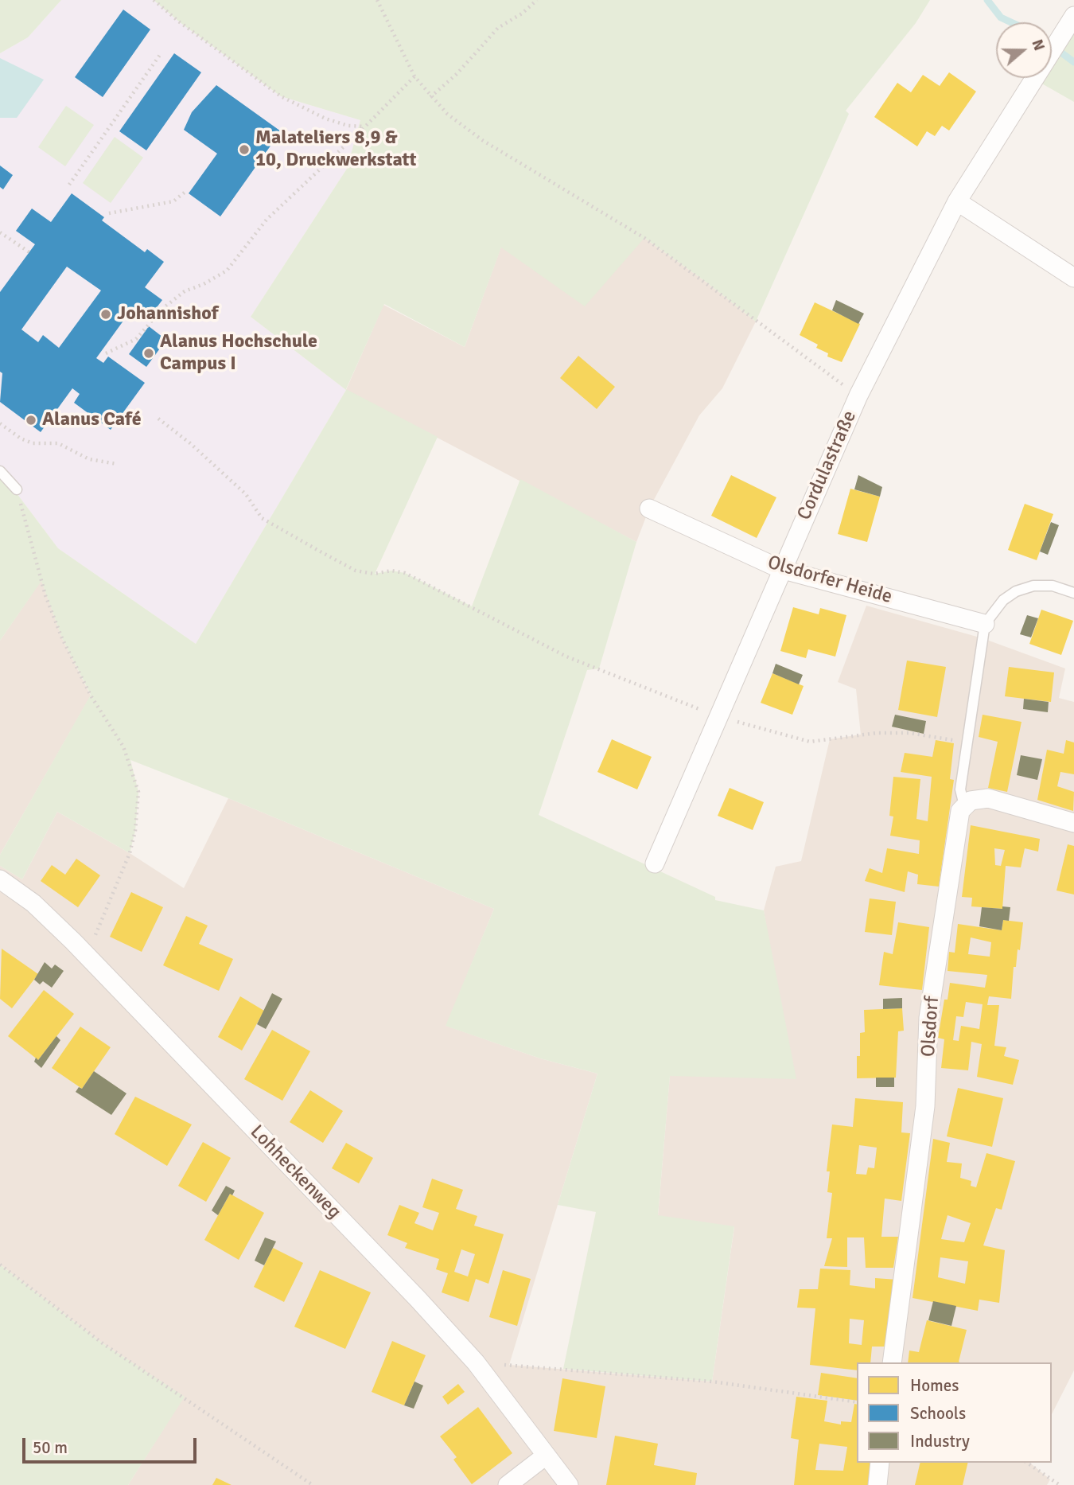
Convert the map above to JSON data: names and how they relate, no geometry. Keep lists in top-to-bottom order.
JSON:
{
  "streets": {
    "street": [
      "Cordulastraße",
      "Olsdorfer Heide",
      "Olsdorf",
      "Lohheckenweg"
    ]
  },
  "crossings": [
    ["Cordulastraße", "Olsdorfer Heide"]
  ],
  "places": [
    "Malateliers 8,9 & 10, Druckwerkstatt",
    "Johannishof",
    "Alanus Hochschule Campus I",
    "Alanus Café"
  ],
  "legend": ["Homes", "Schools", "Industry"],
  "scale_bar": "50 m",
  "north": "right"
}
